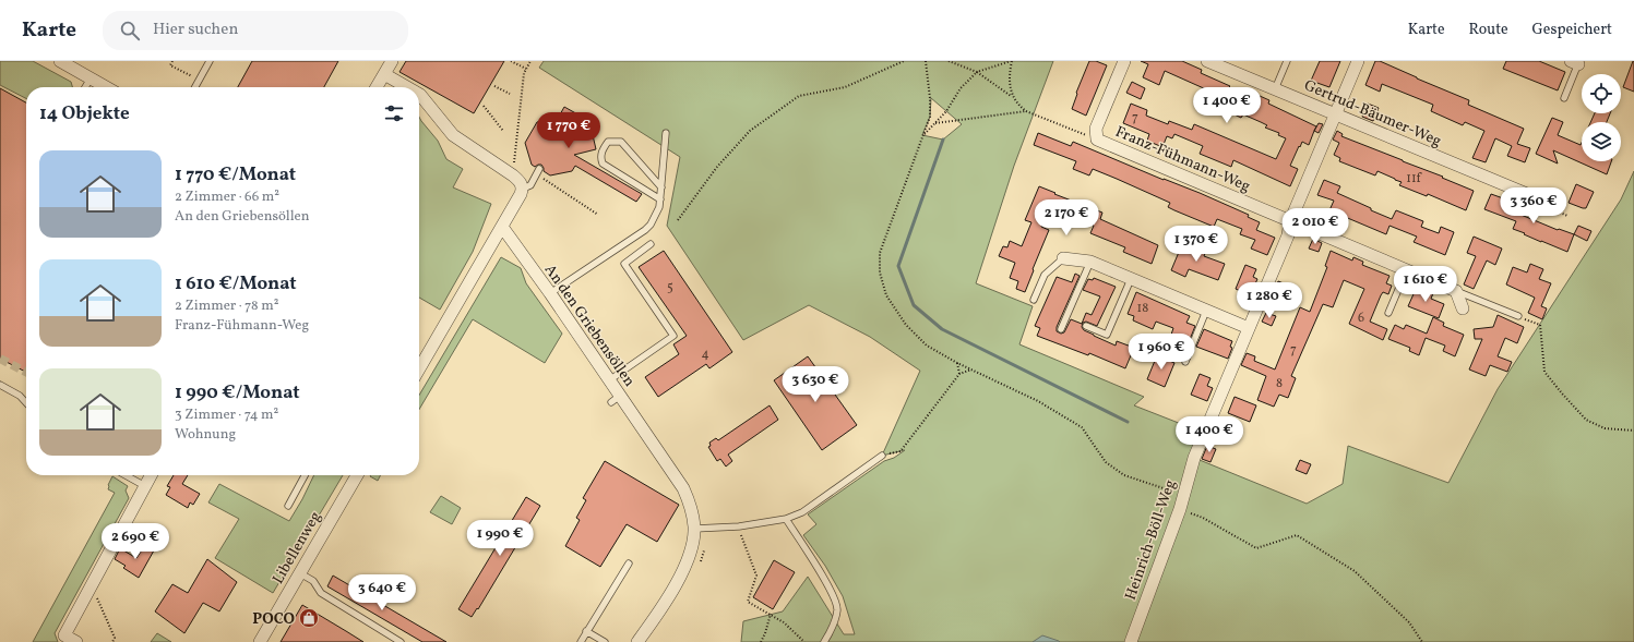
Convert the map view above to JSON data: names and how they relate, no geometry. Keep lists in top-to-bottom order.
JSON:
{
  "streets": {
    "street": [
      "Gertrud-Bäumer-Weg",
      "Franz-Fühmann-Weg",
      "An den Griebensöllen",
      "Heinrich-Böll-Weg",
      "Libellenweg"
    ]
  },
  "crossings": [
    ["Gertrud-Bäumer-Weg", "Heinrich-Böll-Weg"],
    ["Franz-Fühmann-Weg", "Heinrich-Böll-Weg"]
  ],
  "places": {
    "shop": ["POCO"]
  },
  "house_numbers": [
    "7",
    "11f",
    "5",
    "18",
    "6",
    "7",
    "4",
    "8"
  ],
  "page": {
    "header": "Karte",
    "search": "Hier suchen",
    "nav": ["Karte", "Route", "Gespeichert"],
    "price": [
      "1 400 €",
      "1 770 €",
      "3 360 €",
      "2 170 €",
      "2 010 €",
      "1 370 €",
      "1 610 €",
      "1 280 €",
      "1 960 €",
      "3 630 €",
      "1 400 €",
      "1 990 €",
      "2 690 €",
      "3 640 €"
    ],
    "heading": "14 Objekte",
    "list": [
      {
        "name": "1 770 €/Monat",
        "note": "2 Zimmer · 66 m² · An den Griebensöllen"
      },
      {
        "name": "1 610 €/Monat",
        "note": "2 Zimmer · 78 m² · Franz-Fühmann-Weg"
      },
      {
        "name": "1 990 €/Monat",
        "note": "3 Zimmer · 74 m² · Wohnung"
      }
    ]
  }
}
